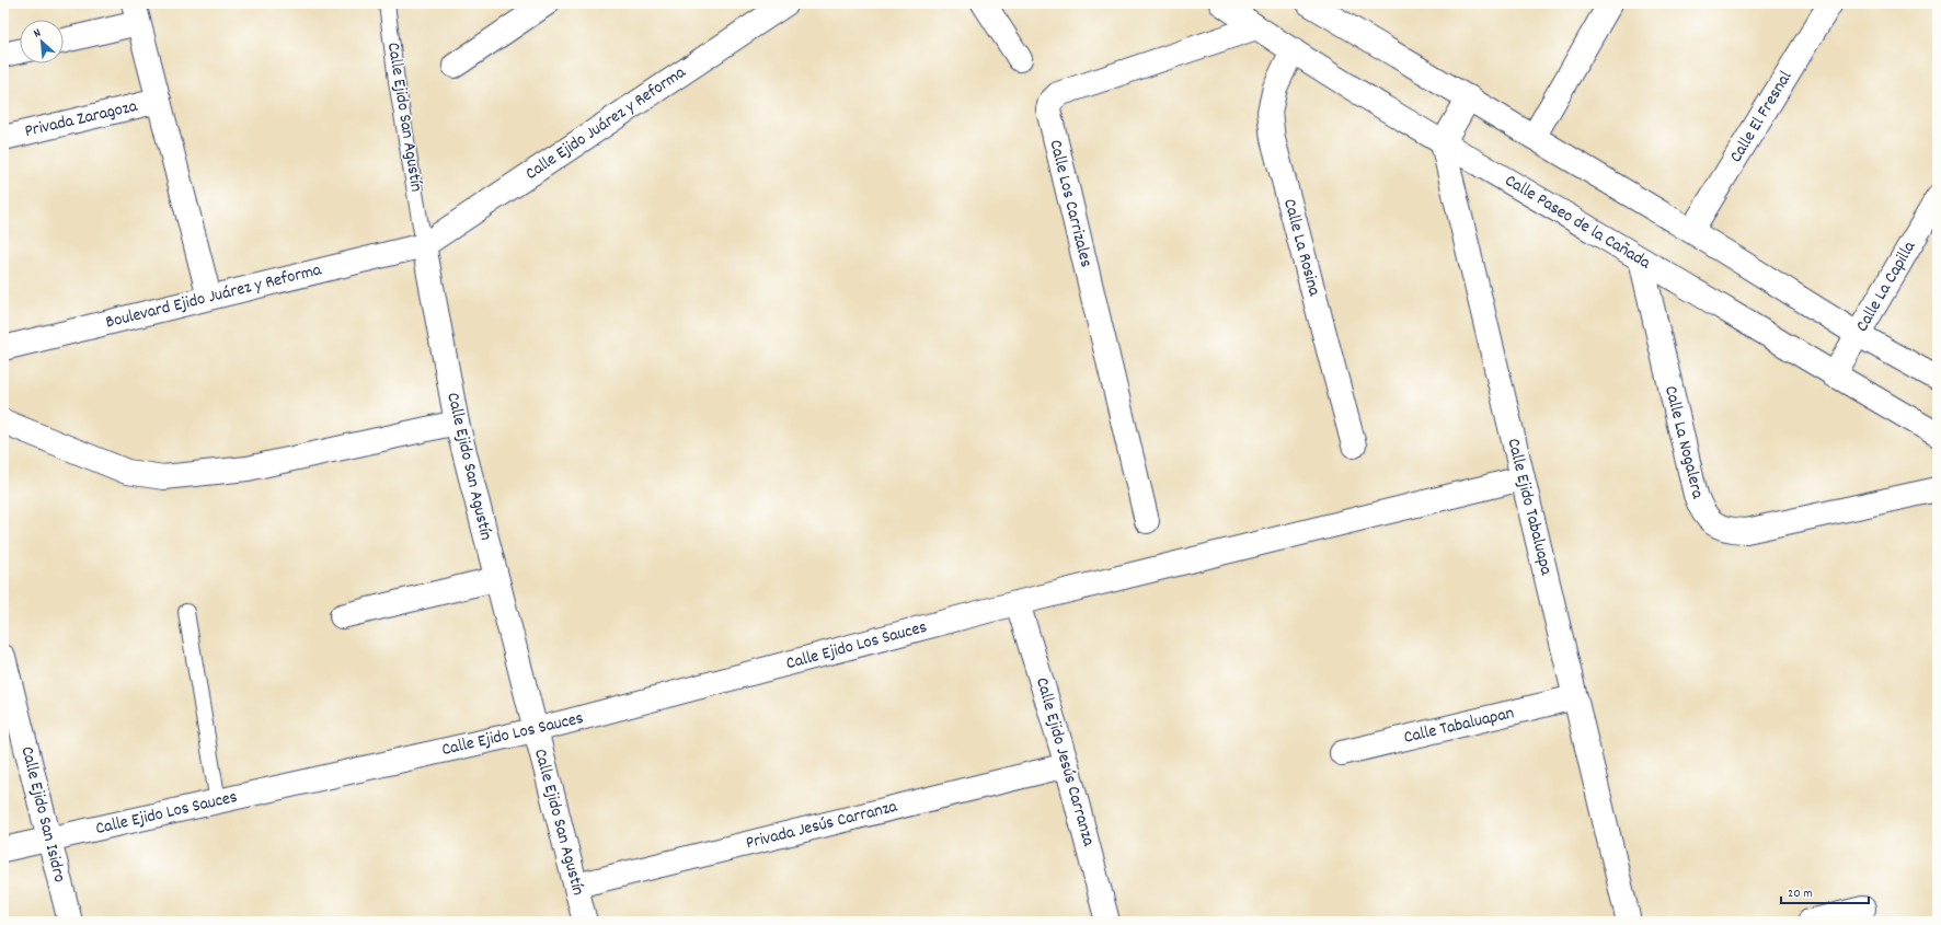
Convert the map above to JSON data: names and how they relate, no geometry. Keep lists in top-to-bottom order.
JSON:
{
  "streets": {
    "street": [
      "Calle Ejido San Agustín",
      "Calle El Fresnal",
      "Privada Zaragoza",
      "Calle Ejido Juárez y Reforma",
      "Calle Los Carrizales",
      "Calle Paseo de la Cañada",
      "Calle La Rosina",
      "Calle La Capilla",
      "Boulevard Ejido Juárez y Reforma",
      "Calle La Nogalera",
      "Calle Ejido Tabaluapa",
      "Calle Ejido Los Sauces",
      "Calle Tabaluapan",
      "Calle Ejido Jesús Carranza",
      "Calle Ejido San Isidro",
      "Privada Jesús Carranza"
    ]
  },
  "crossings": [
    ["Calle Ejido San Agustín", "Calle Ejido Juárez y Reforma"],
    ["Calle Ejido San Agustín", "Boulevard Ejido Juárez y Reforma"],
    ["Calle Ejido San Agustín", "Calle Ejido Los Sauces"],
    ["Calle Ejido San Agustín", "Privada Jesús Carranza"],
    ["Calle Ejido Juárez y Reforma", "Boulevard Ejido Juárez y Reforma"],
    ["Calle Los Carrizales", "Calle Paseo de la Cañada"],
    ["Calle Paseo de la Cañada", "Calle La Rosina"],
    ["Calle Paseo de la Cañada", "Calle La Capilla"],
    ["Calle Paseo de la Cañada", "Calle La Nogalera"],
    ["Calle Paseo de la Cañada", "Calle Ejido Tabaluapa"],
    ["Calle Ejido Tabaluapa", "Calle Ejido Los Sauces"],
    ["Calle Ejido Tabaluapa", "Calle Tabaluapan"],
    ["Calle Ejido Los Sauces", "Calle Ejido Jesús Carranza"],
    ["Calle Ejido Los Sauces", "Calle Ejido San Isidro"],
    ["Calle Ejido Jesús Carranza", "Privada Jesús Carranza"]
  ],
  "scale_bar": "20 m",
  "north": "top left"
}
